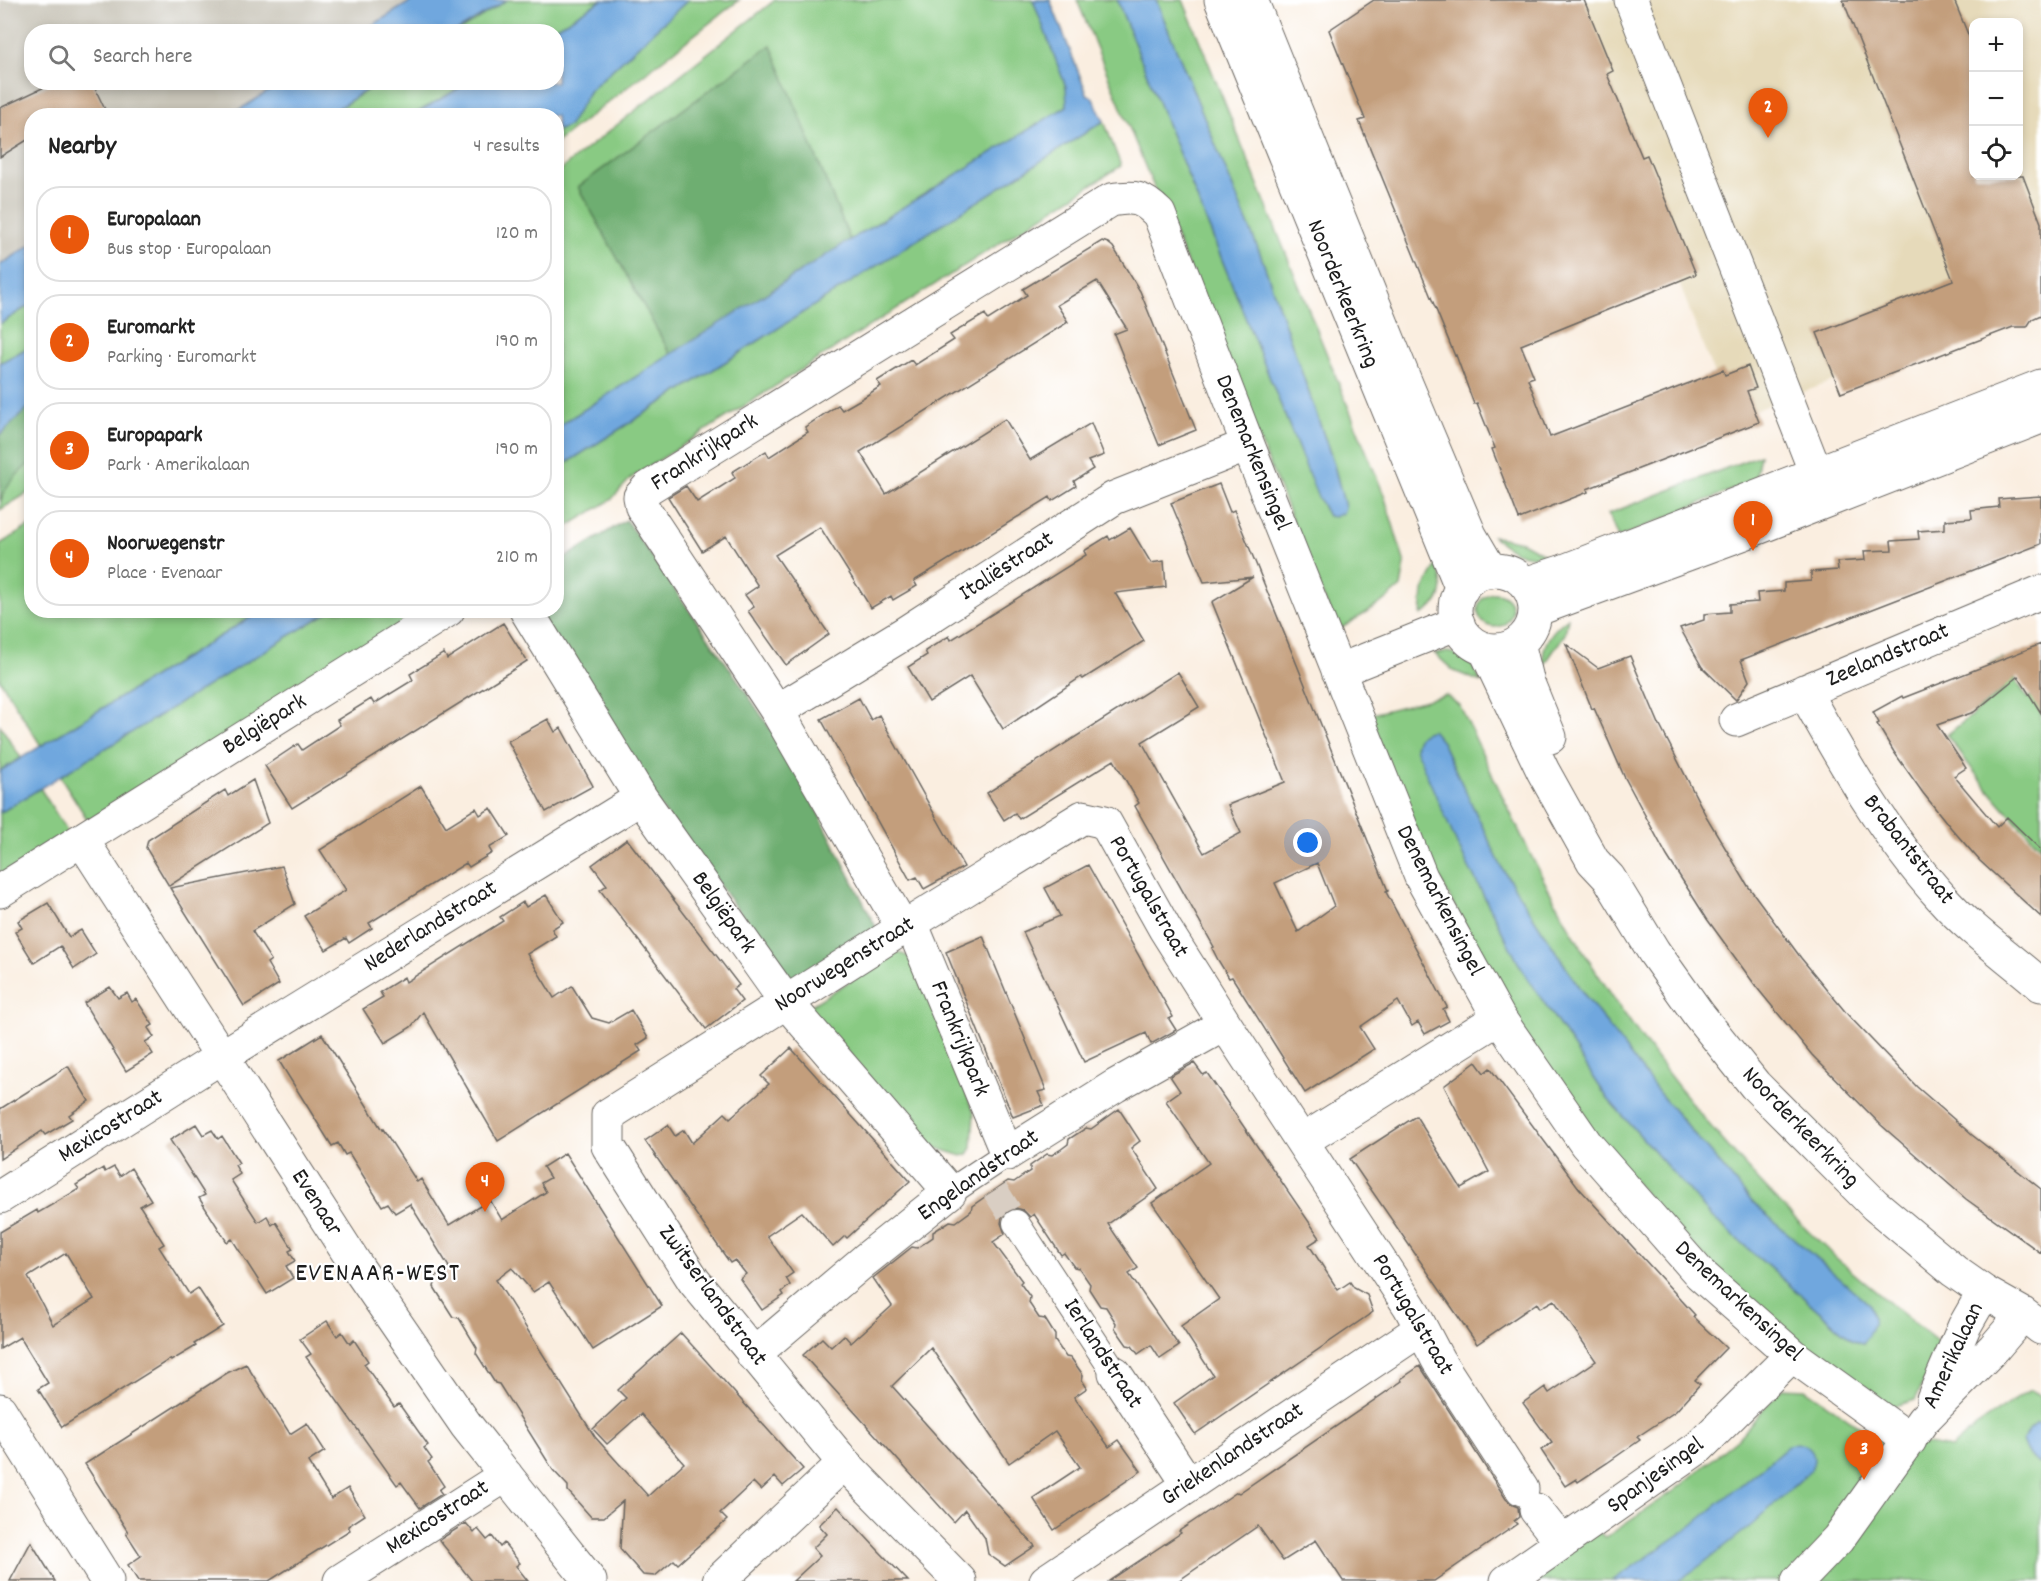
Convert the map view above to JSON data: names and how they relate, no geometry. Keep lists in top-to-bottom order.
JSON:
{
  "streets": {
    "street": [
      "Noorderkeerkring",
      "Frankrijkpark",
      "Denemarkensingel",
      "Italiëstraat",
      "Zeelandstraat",
      "Belgiëpark",
      "Brabantstraat",
      "Portugalstraat",
      "Nederlandstraat",
      "Noorwegenstraat",
      "Mexicostraat",
      "Engelandstraat",
      "Evenaar",
      "Zwitserlandstraat",
      "Ierlandstraat",
      "Amerikalaan",
      "Griekenlandstraat",
      "Spanjesingel"
    ]
  },
  "crossings": [
    ["Noorderkeerkring", "Amerikalaan"],
    ["Frankrijkpark", "Denemarkensingel"],
    ["Frankrijkpark", "Italiëstraat"],
    ["Frankrijkpark", "Noorwegenstraat"],
    ["Frankrijkpark", "Engelandstraat"],
    ["Denemarkensingel", "Italiëstraat"],
    ["Denemarkensingel", "Amerikalaan"],
    ["Denemarkensingel", "Spanjesingel"],
    ["Zeelandstraat", "Brabantstraat"],
    ["Belgiëpark", "Nederlandstraat"],
    ["Belgiëpark", "Noorwegenstraat"],
    ["Belgiëpark", "Engelandstraat"],
    ["Belgiëpark", "Evenaar"],
    ["Portugalstraat", "Noorwegenstraat"],
    ["Portugalstraat", "Engelandstraat"],
    ["Portugalstraat", "Griekenlandstraat"],
    ["Portugalstraat", "Spanjesingel"],
    ["Nederlandstraat", "Mexicostraat"],
    ["Nederlandstraat", "Evenaar"],
    ["Noorwegenstraat", "Zwitserlandstraat"],
    ["Mexicostraat", "Evenaar"],
    ["Engelandstraat", "Zwitserlandstraat"],
    ["Ierlandstraat", "Griekenlandstraat"]
  ],
  "districts": ["EVENAAR-WEST"],
  "page": {
    "map_buttons": ["+", "−"],
    "search": "Search here",
    "pins": [
      "2",
      "1",
      "4",
      "3"
    ],
    "heading": ["Nearby", "4 results"],
    "list": [
      {
        "mark": "1",
        "name": "Europalaan",
        "note": "Bus stop · Europalaan",
        "value": "120 m"
      },
      {
        "mark": "2",
        "name": "Euromarkt",
        "note": "Parking · Euromarkt",
        "value": "190 m"
      },
      {
        "mark": "3",
        "name": "Europapark",
        "note": "Park · Amerikalaan",
        "value": "190 m"
      },
      {
        "mark": "4",
        "name": "Noorwegenstr",
        "note": "Place · Evenaar",
        "value": "210 m"
      }
    ]
  }
}
